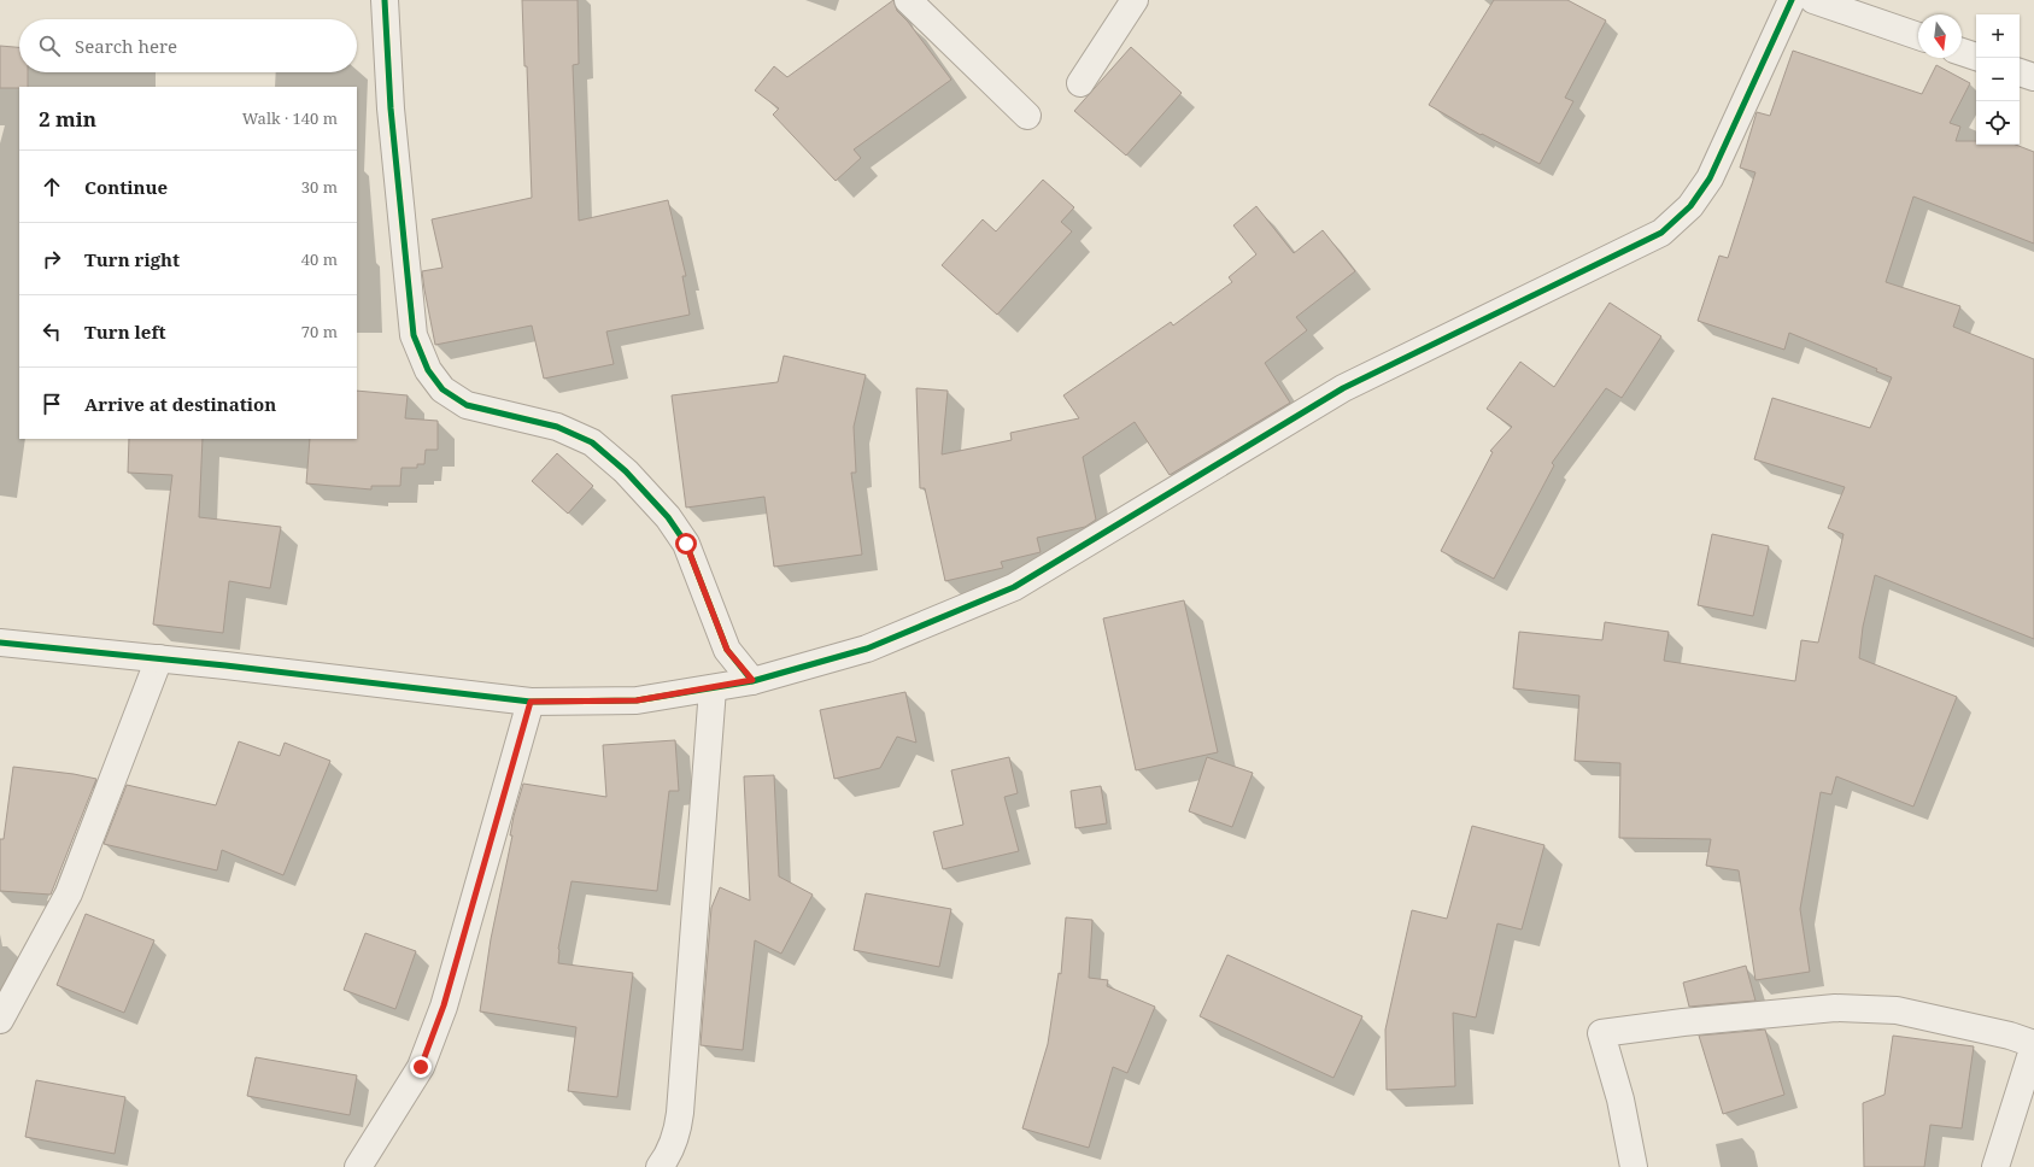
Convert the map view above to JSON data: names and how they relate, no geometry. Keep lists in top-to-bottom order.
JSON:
{
  "north": "bottom",
  "page": {
    "map_buttons": ["+", "−"],
    "search": "Search here",
    "heading": ["2 min", "Walk · 140 m"],
    "list": [
      ["Continue", "30 m"],
      ["Turn right", "40 m"],
      ["Turn left", "70 m"],
      "Arrive at destination"
    ]
  }
}
